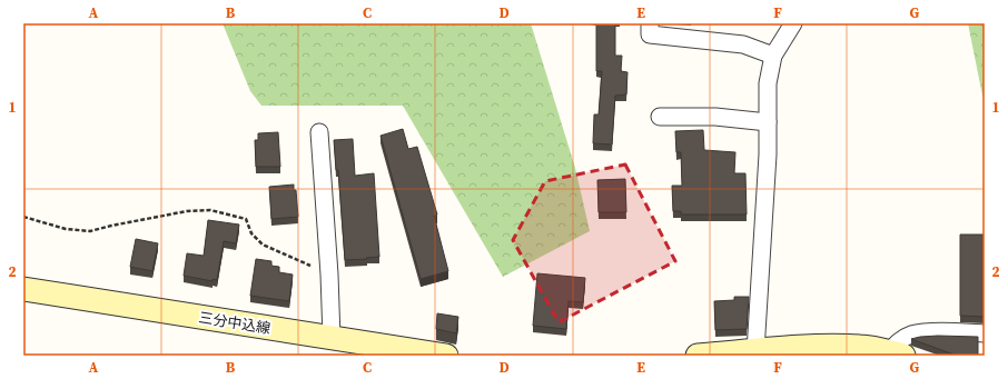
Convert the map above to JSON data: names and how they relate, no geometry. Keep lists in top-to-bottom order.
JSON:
{
  "streets": {
    "main road": ["三分中込線"]
  },
  "grid": {
    "columns": [
      "A",
      "B",
      "C",
      "D",
      "E",
      "F",
      "G"
    ],
    "rows": ["1", "2"]
  }
}
